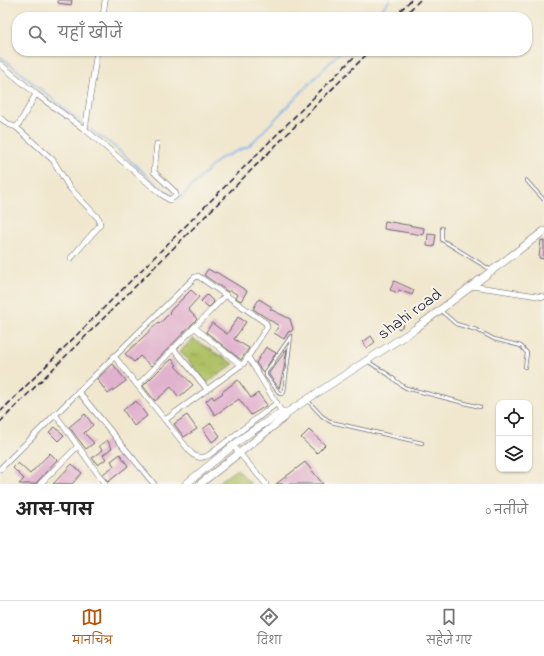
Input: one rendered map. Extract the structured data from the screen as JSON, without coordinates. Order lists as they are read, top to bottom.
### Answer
{
  "streets": {
    "street": ["shahi road"]
  },
  "page": {
    "search": "यहाँ खोजें",
    "heading": ["आस-पास", "0 नतीजे"],
    "nav": ["मानचित्र", "दिशा", "सहेजे गए"]
  }
}
